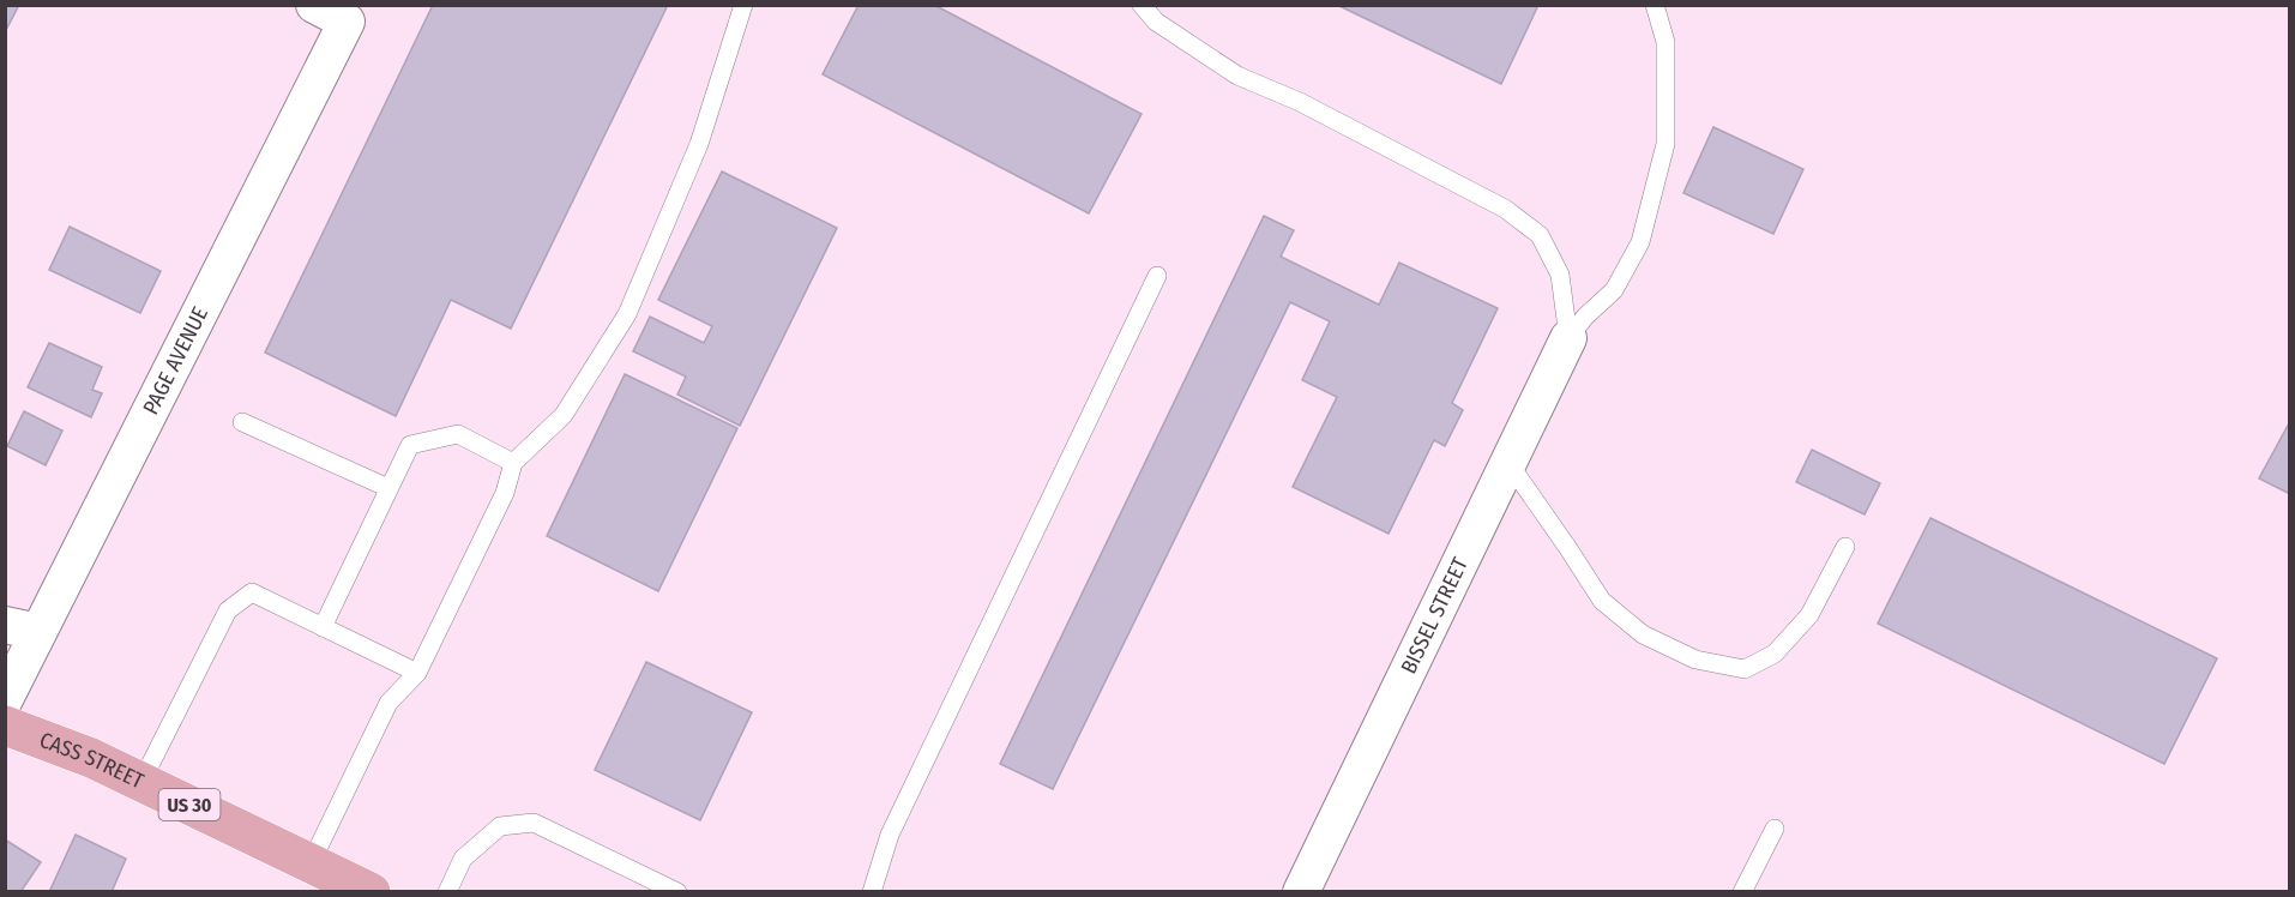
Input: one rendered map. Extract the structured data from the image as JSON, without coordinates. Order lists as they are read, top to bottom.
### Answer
{
  "streets": {
    "main road": ["CASS STREET", "US 30"],
    "street": ["PAGE AVENUE", "BISSEL STREET"]
  }
}
